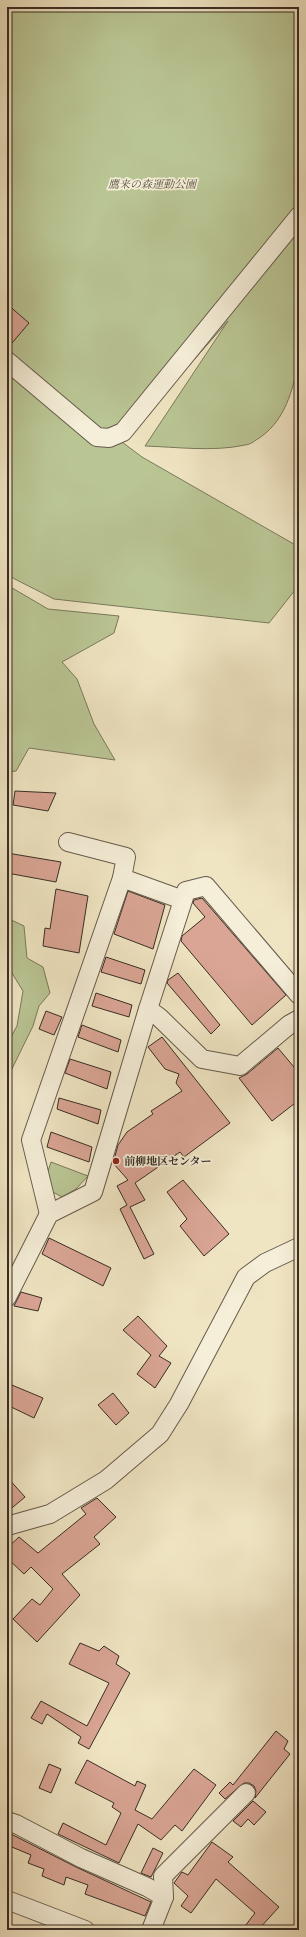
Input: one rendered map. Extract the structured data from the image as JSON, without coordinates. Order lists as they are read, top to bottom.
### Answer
{
  "parks": ["鷹来の森運動公園"],
  "places": ["前柳地区センター"]
}
